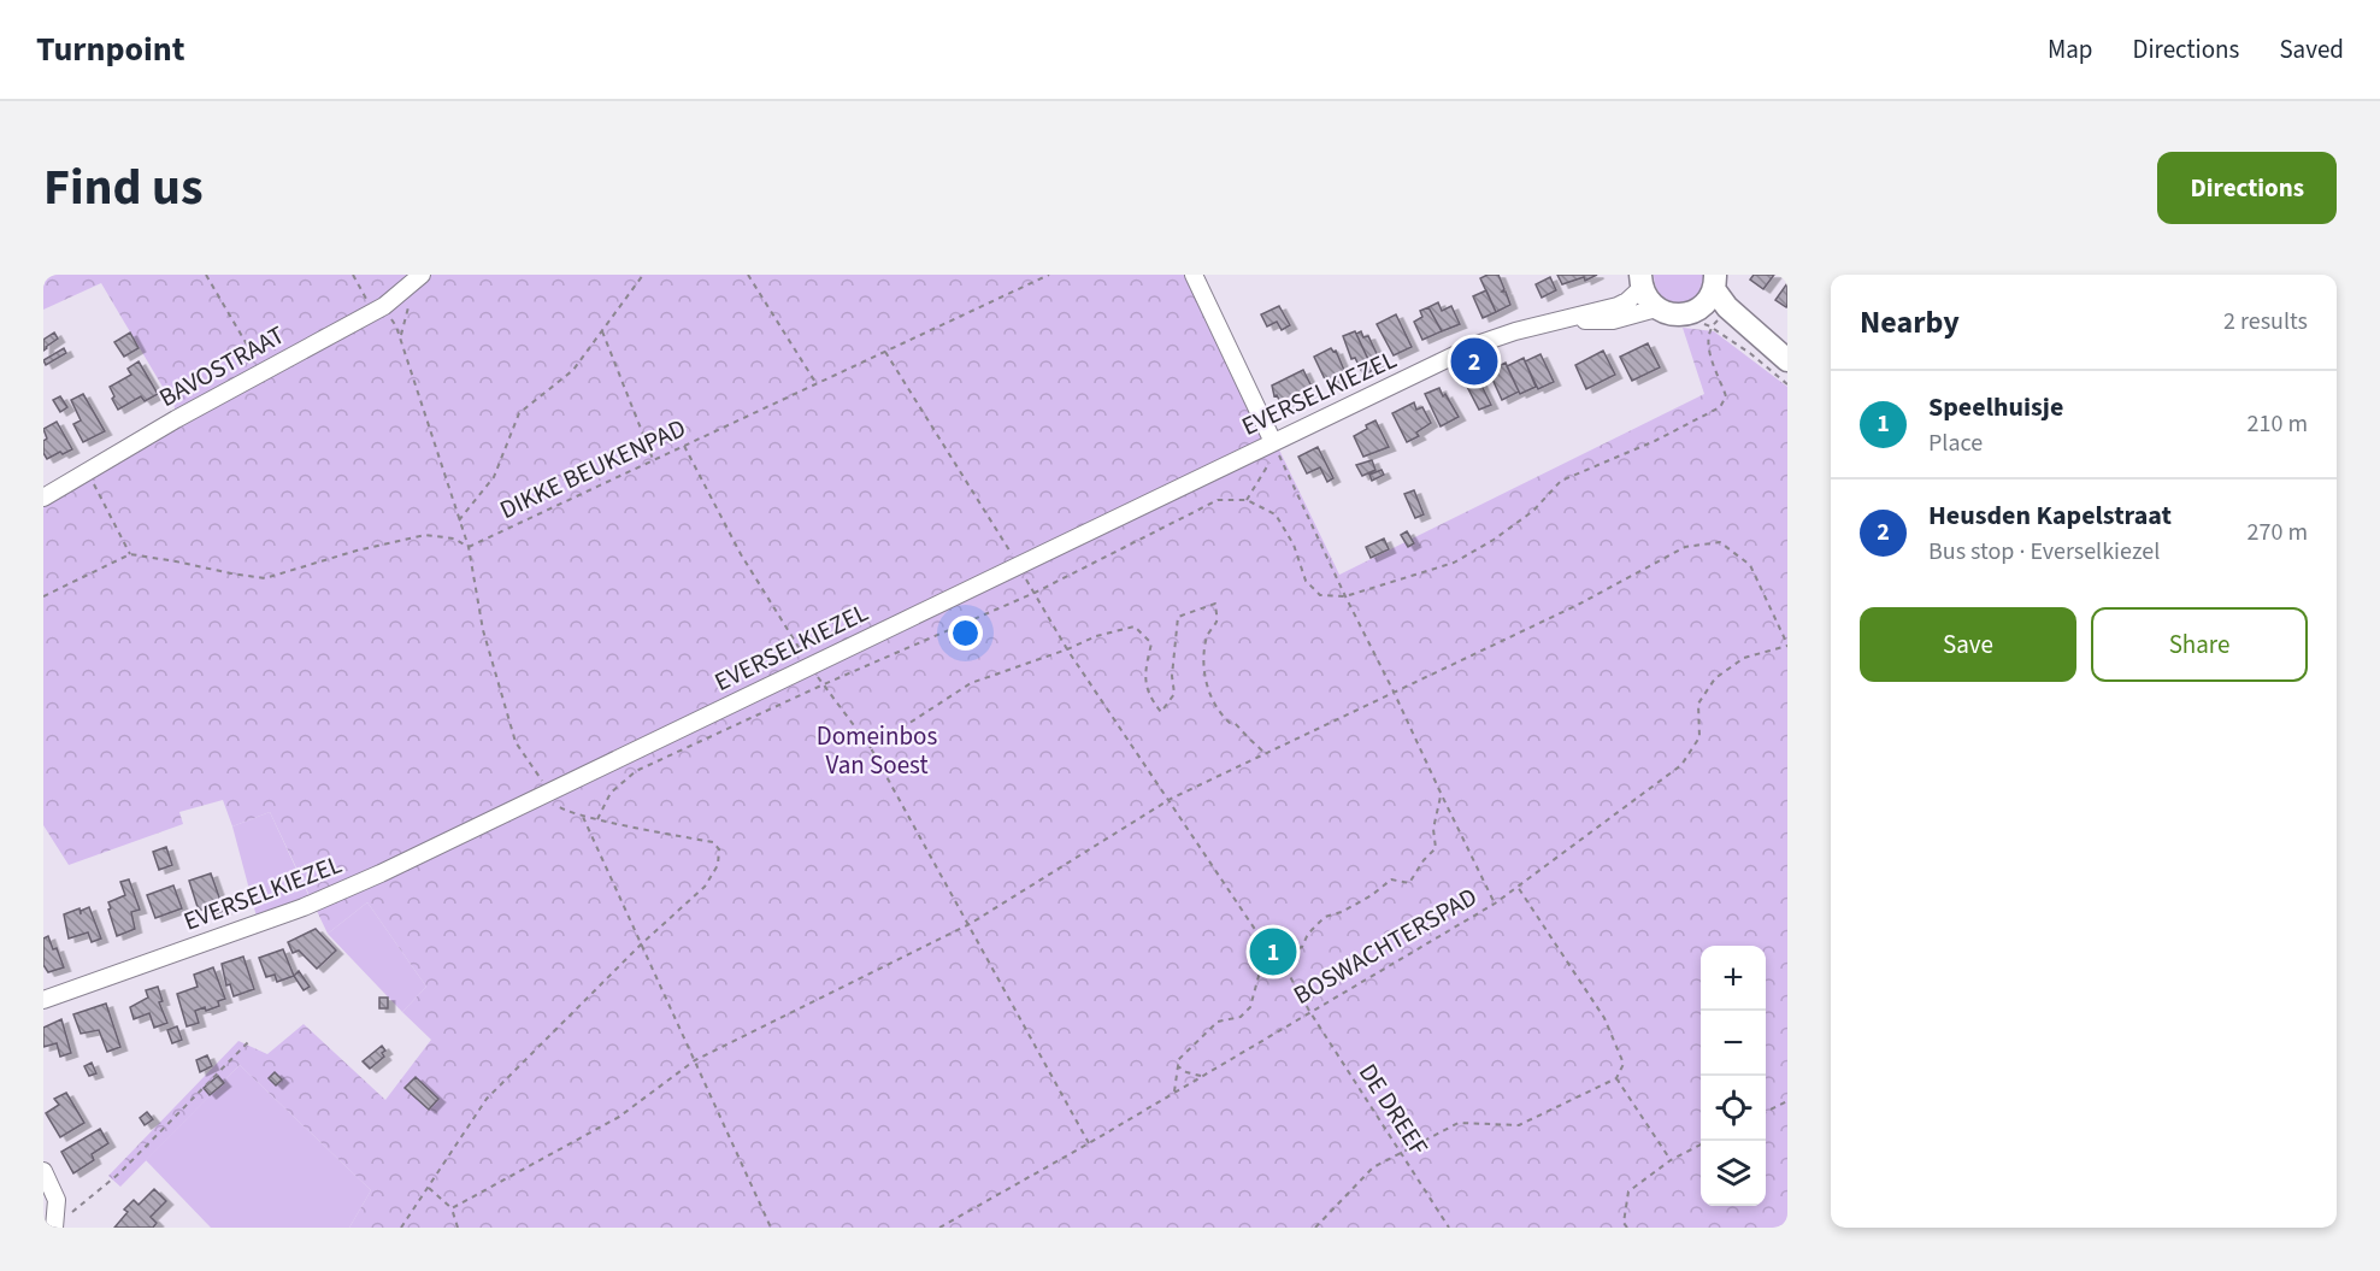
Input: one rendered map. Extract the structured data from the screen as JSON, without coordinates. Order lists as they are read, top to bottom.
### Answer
{
  "streets": {
    "street": ["BAVOSTRAAT", "EVERSELKIEZEL"],
    "path": ["DIKKE BEUKENPAD", "BOSWACHTERSPAD", "DE DREEF"]
  },
  "crossings": [
    ["BOSWACHTERSPAD", "DE DREEF"]
  ],
  "parks": ["Domeinbos Van Soest"],
  "page": {
    "header": "Turnpoint",
    "nav": ["Map", "Directions", "Saved"],
    "title": "Find us",
    "buttons": [
      "Directions",
      ["Save", "Share"]
    ],
    "heading": ["Nearby", "2 results"],
    "pins": ["2", "1"],
    "list": [
      {
        "mark": "1",
        "name": "Speelhuisje",
        "note": "Place",
        "value": "210 m"
      },
      {
        "mark": "2",
        "name": "Heusden Kapelstraat",
        "note": "Bus stop · Everselkiezel",
        "value": "270 m"
      }
    ],
    "map_buttons": ["+", "−"]
  }
}
